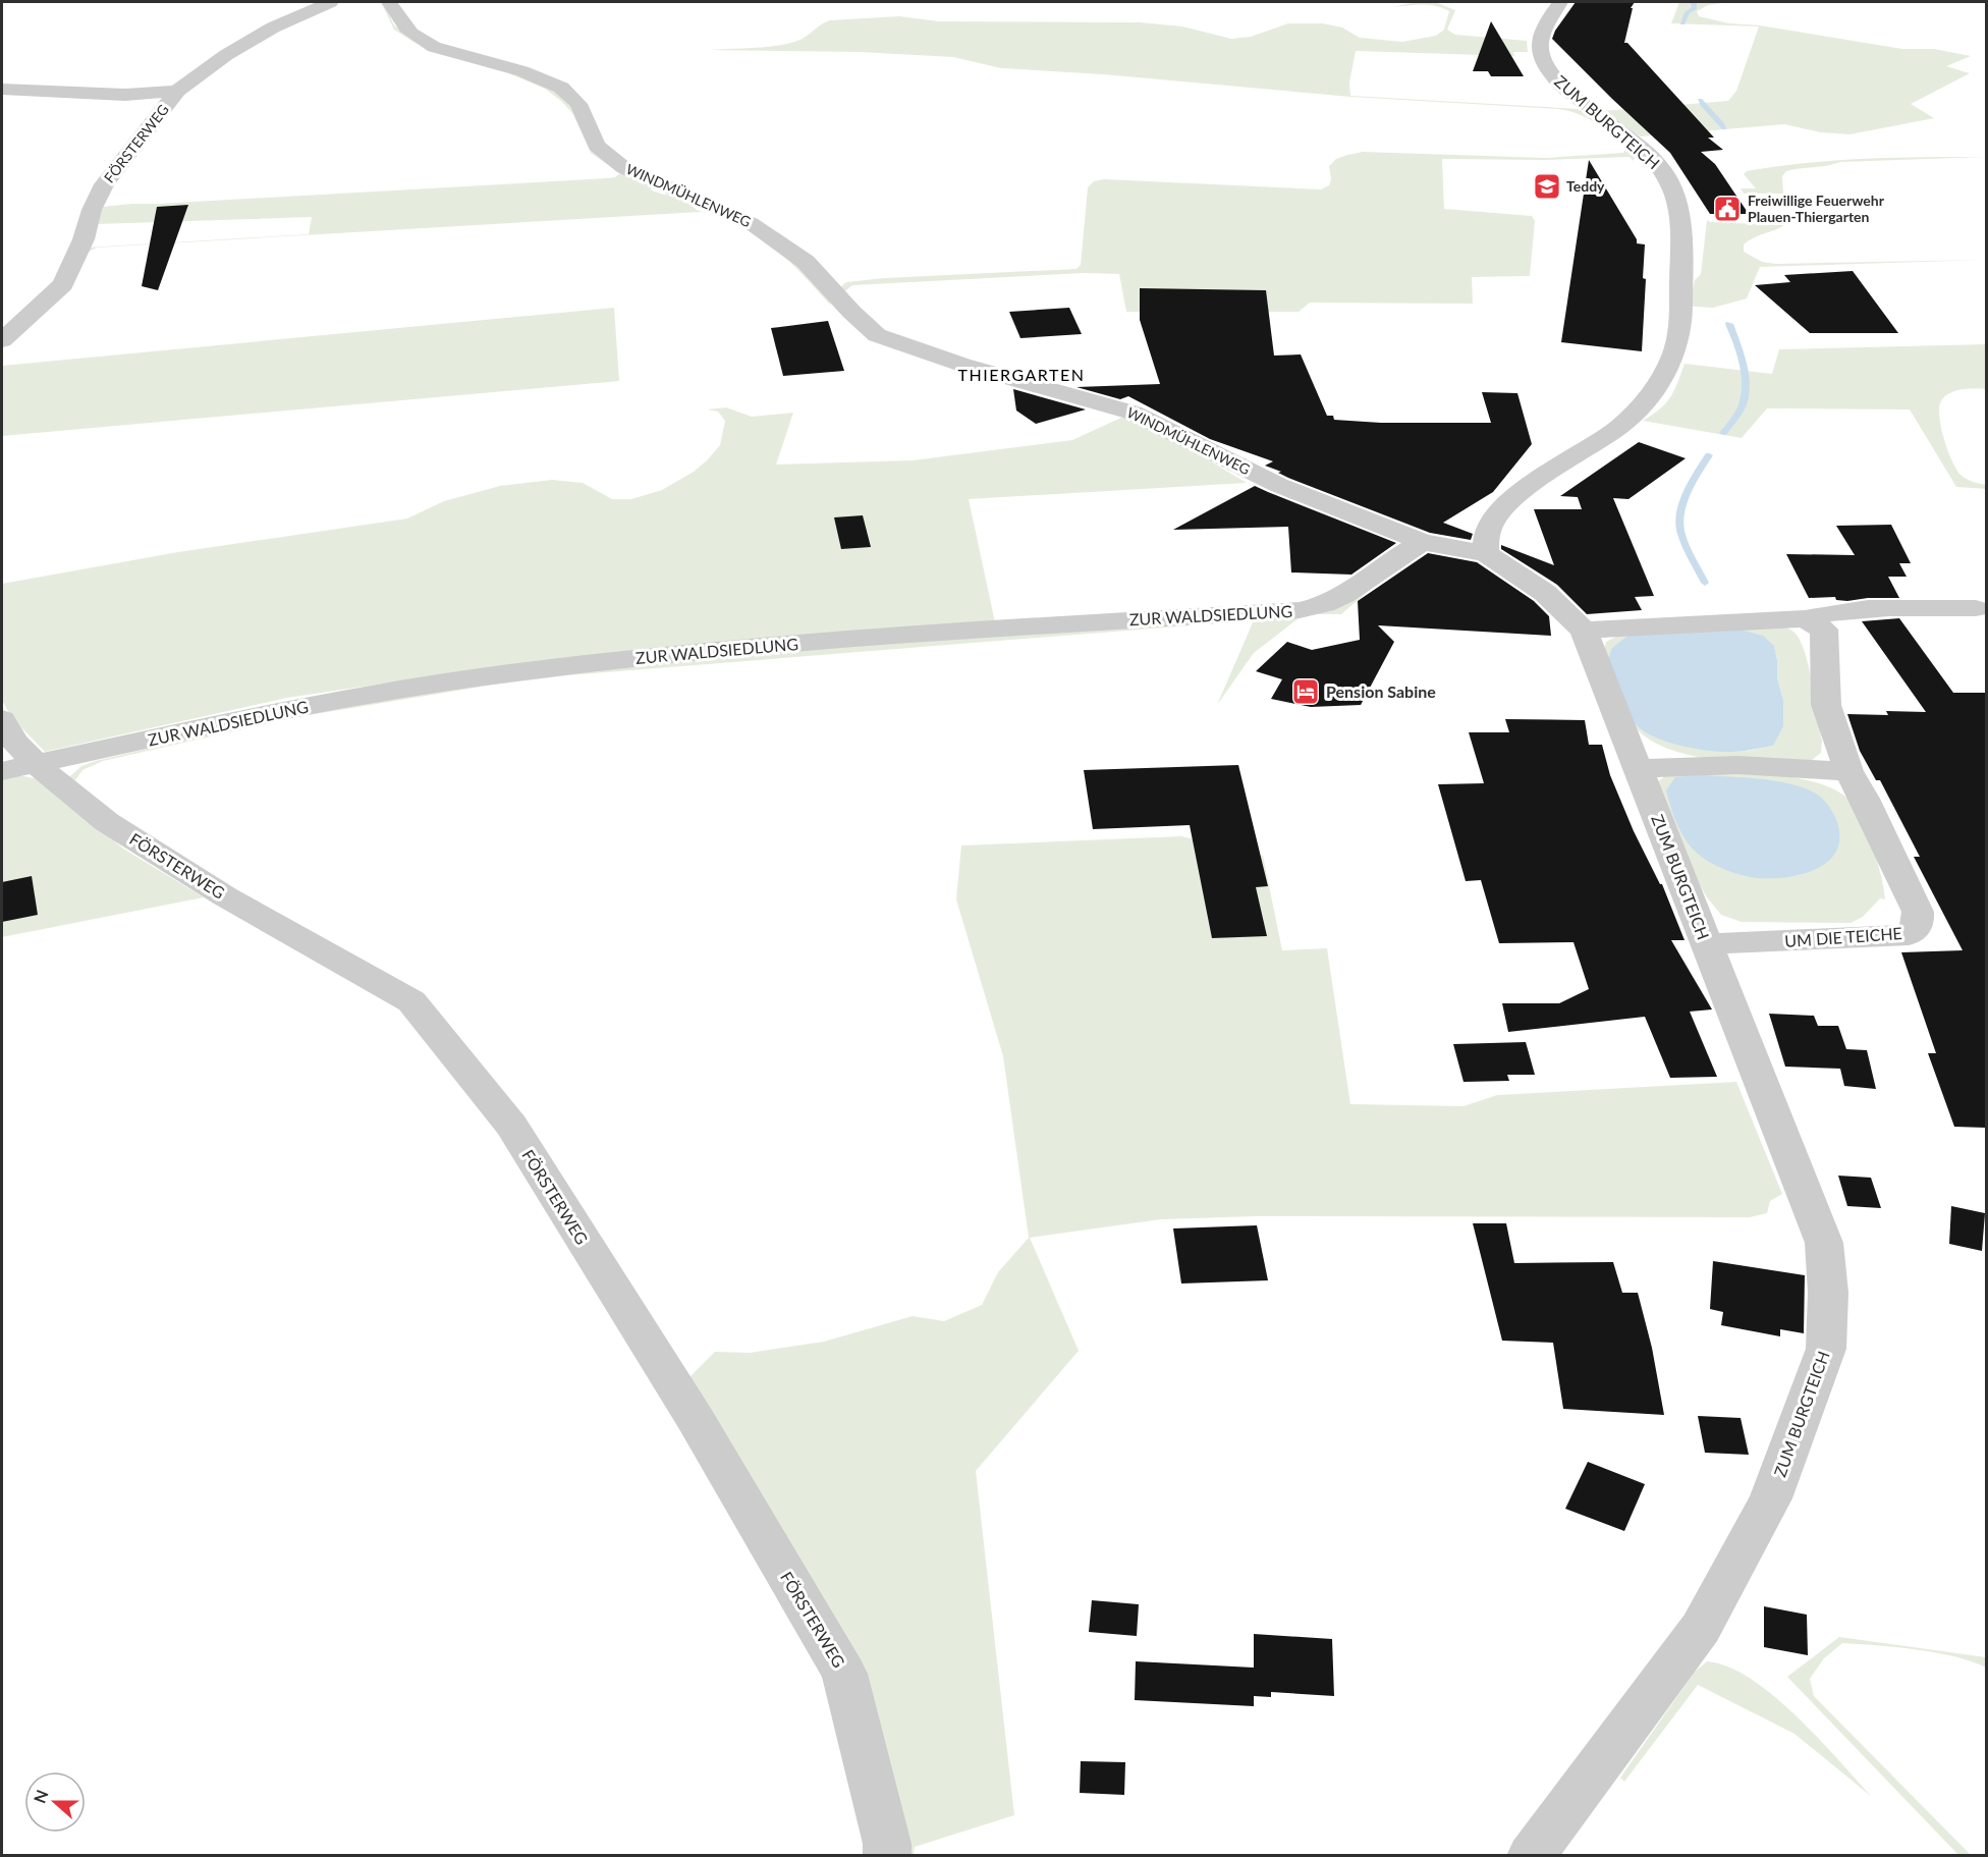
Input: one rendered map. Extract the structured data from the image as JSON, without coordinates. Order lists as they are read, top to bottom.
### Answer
{
  "streets": {
    "street": [
      "ZUM BURGTEICH",
      "FÖRSTERWEG",
      "WINDMÜHLENWEG",
      "ZUR WALDSIEDLUNG",
      "UM DIE TEICHE"
    ]
  },
  "crossings": [
    ["ZUM BURGTEICH", "WINDMÜHLENWEG"],
    ["ZUM BURGTEICH", "UM DIE TEICHE"],
    ["FÖRSTERWEG", "ZUR WALDSIEDLUNG"],
    ["WINDMÜHLENWEG", "ZUR WALDSIEDLUNG"]
  ],
  "districts": ["THIERGARTEN"],
  "places": {
    "school or university": ["Teddy"],
    "public building": ["Freiwillige Feuerwehr Plauen-Thiergarten"],
    "hotel": ["Pension Sabine"]
  },
  "north": "left"
}
